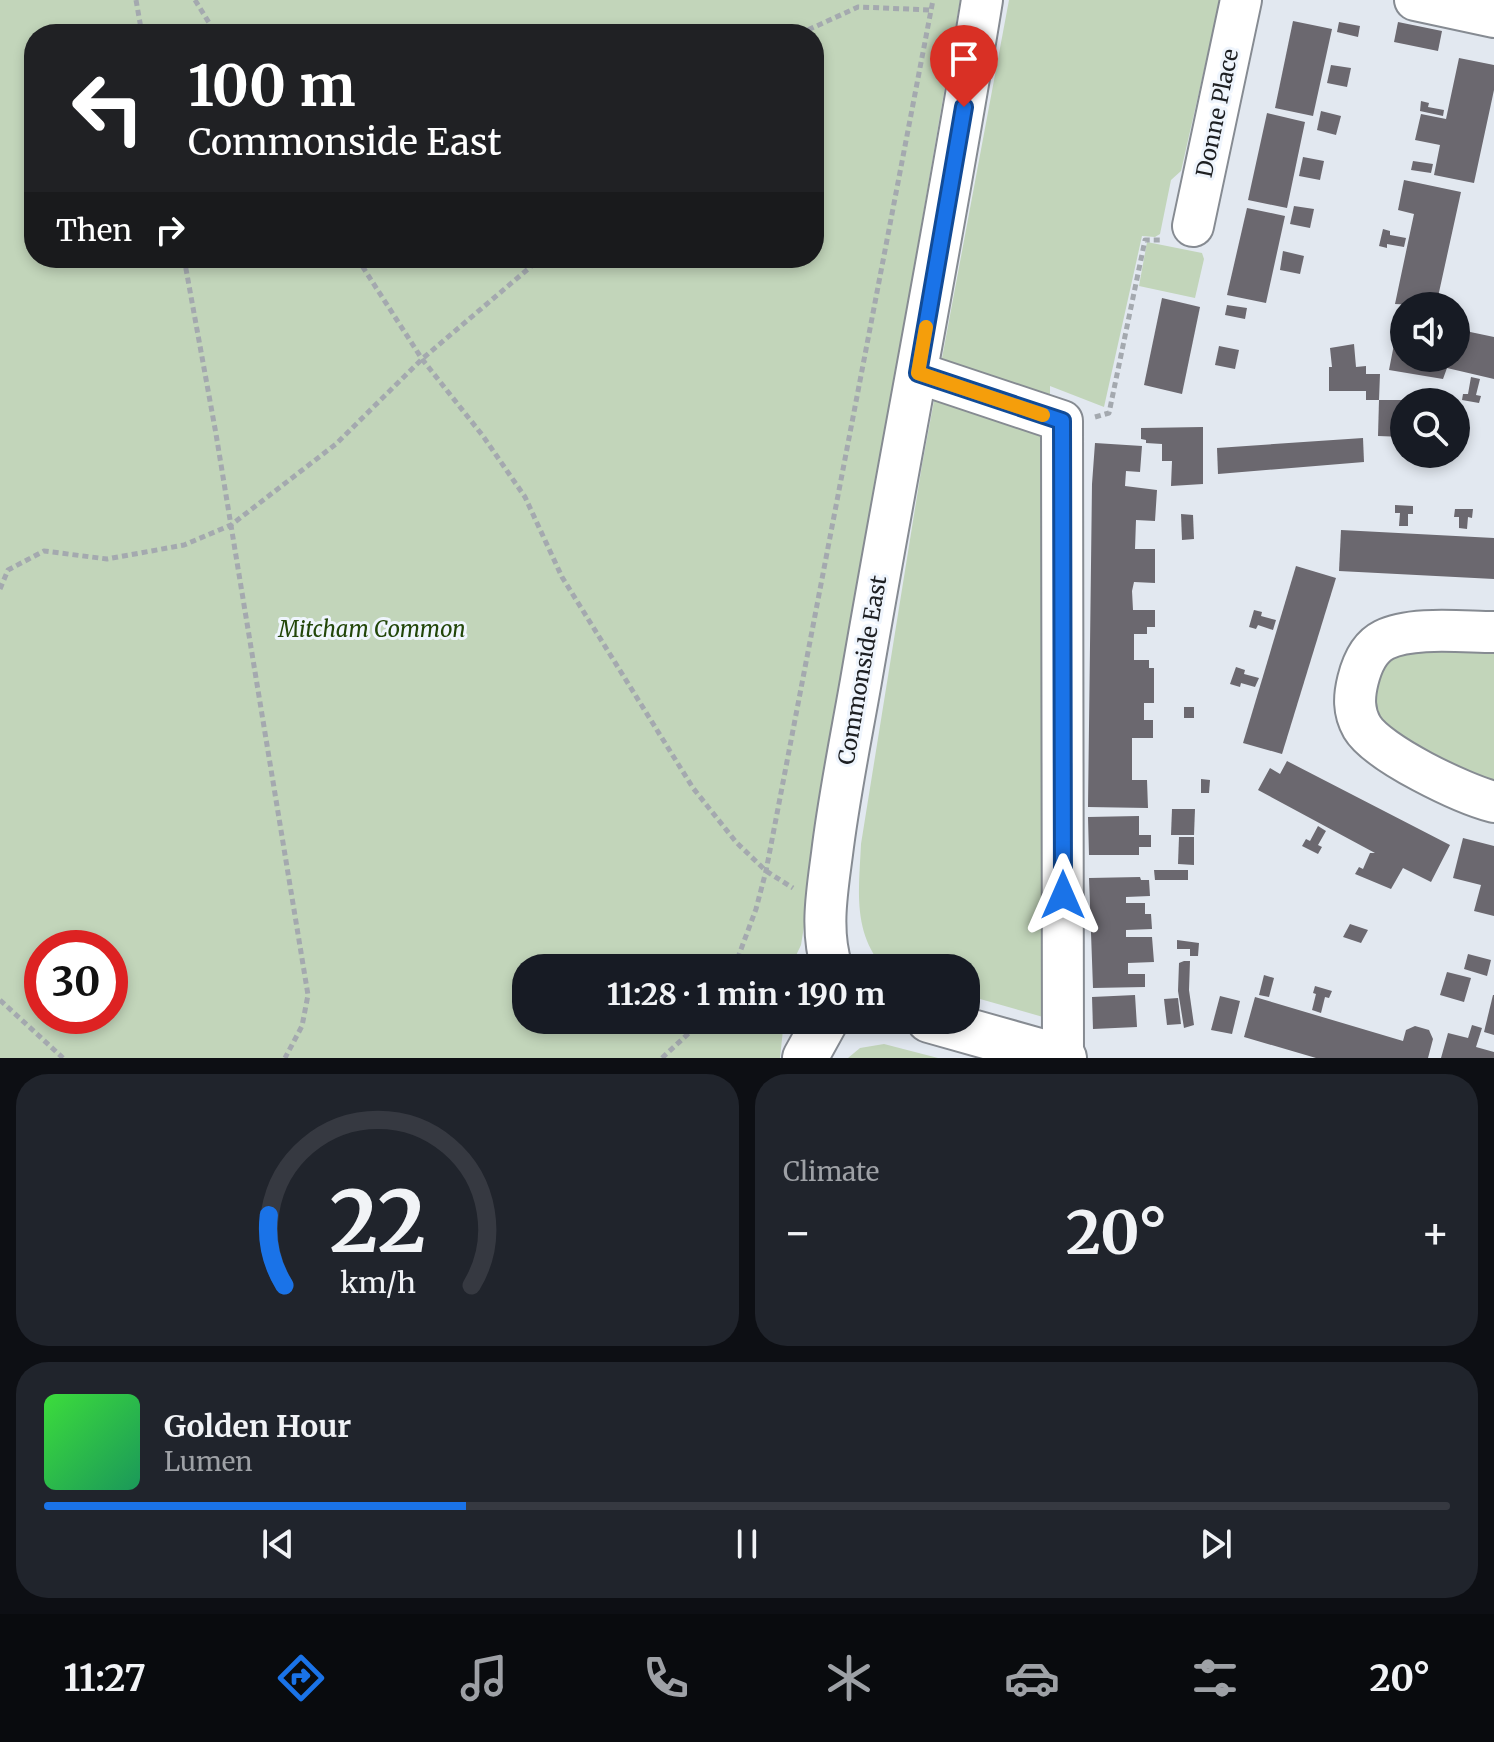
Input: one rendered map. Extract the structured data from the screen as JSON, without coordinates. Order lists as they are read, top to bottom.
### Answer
{
  "streets": {
    "street": ["Donne Place", "Commonside East"]
  },
  "parks": ["Mitcham Common"],
  "page": {
    "turn": ["100 m", "Commonside East"],
    "then": "Then",
    "limit": "30",
    "trip": "11:28 · 1 min · 190 m",
    "tile": "Climate",
    "heat": ["−", "20°", "+"],
    "song": ["Golden Hour", "Lumen"],
    "tabs": ["11:27", "20°"],
    "gauge": ["22", "km/h"]
  }
}
